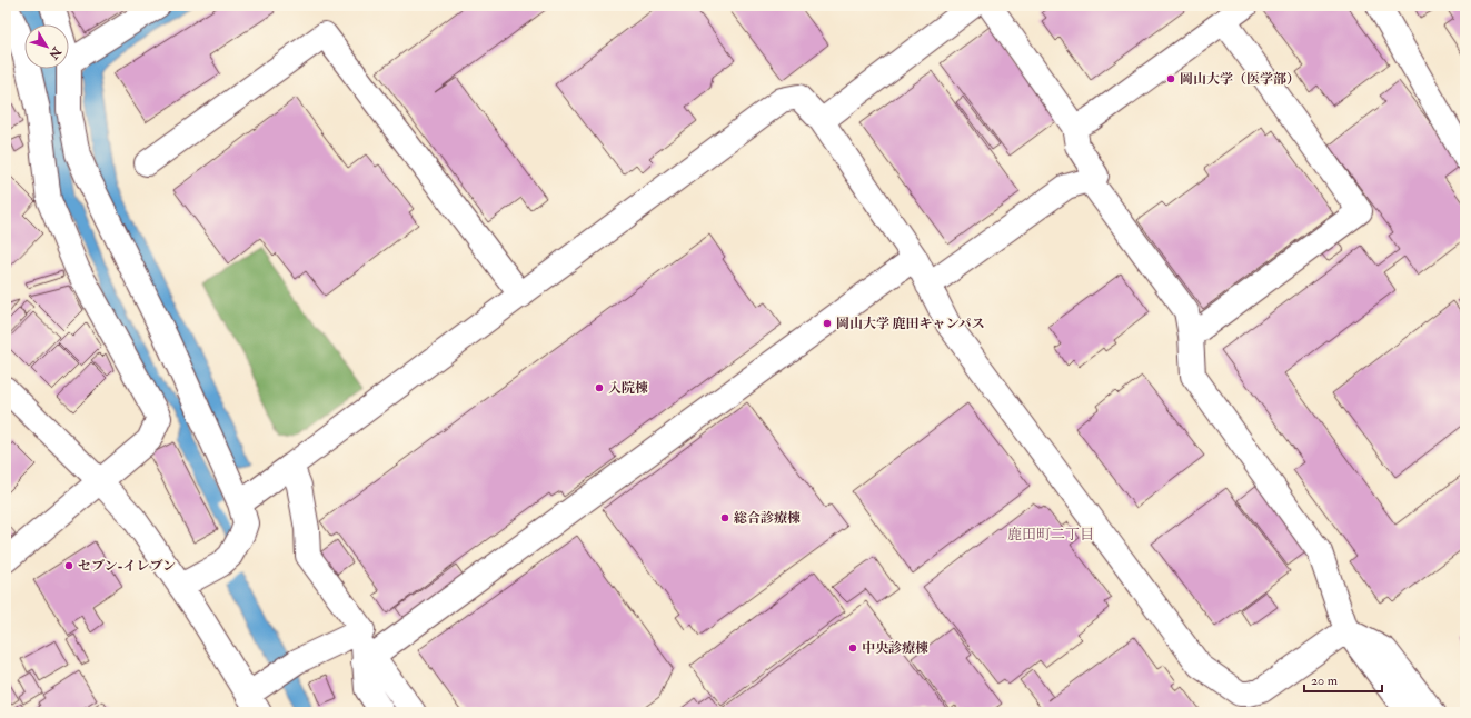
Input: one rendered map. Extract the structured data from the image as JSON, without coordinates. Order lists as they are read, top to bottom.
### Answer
{
  "districts": ["鹿田町二丁目"],
  "places": [
    "岡山大学（医学部）",
    "岡山大学 鹿田キャンパス",
    "入院棟",
    "総合診療棟",
    "セブン-イレブン",
    "中央診療棟"
  ],
  "scale_bar": "20 m",
  "north": "bottom right"
}
